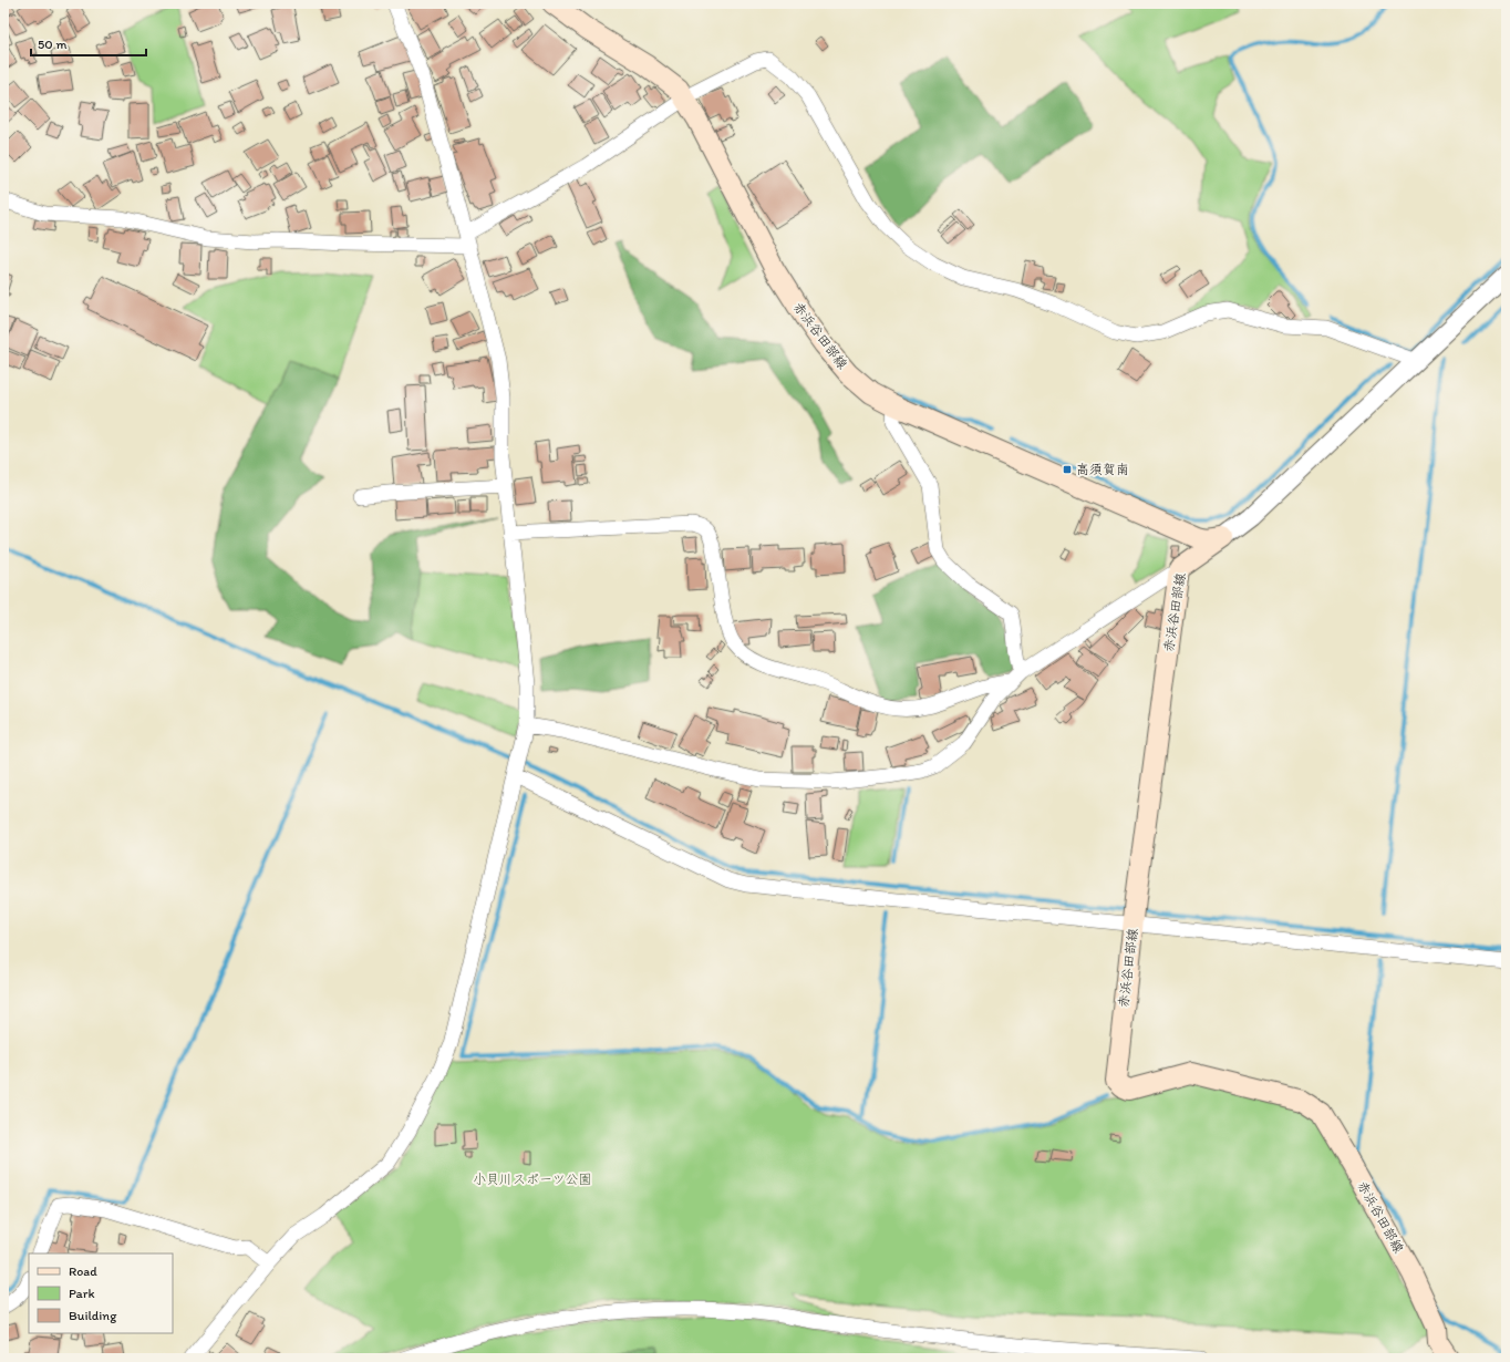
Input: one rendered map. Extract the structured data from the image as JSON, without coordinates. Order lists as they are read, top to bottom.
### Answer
{
  "streets": {
    "main road": ["赤浜谷田部線"]
  },
  "parks": ["小貝川スポーツ公園"],
  "places": {
    "transit": ["高須賀南"]
  },
  "legend": ["Road", "Park", "Building"],
  "scale_bar": "50 m"
}
